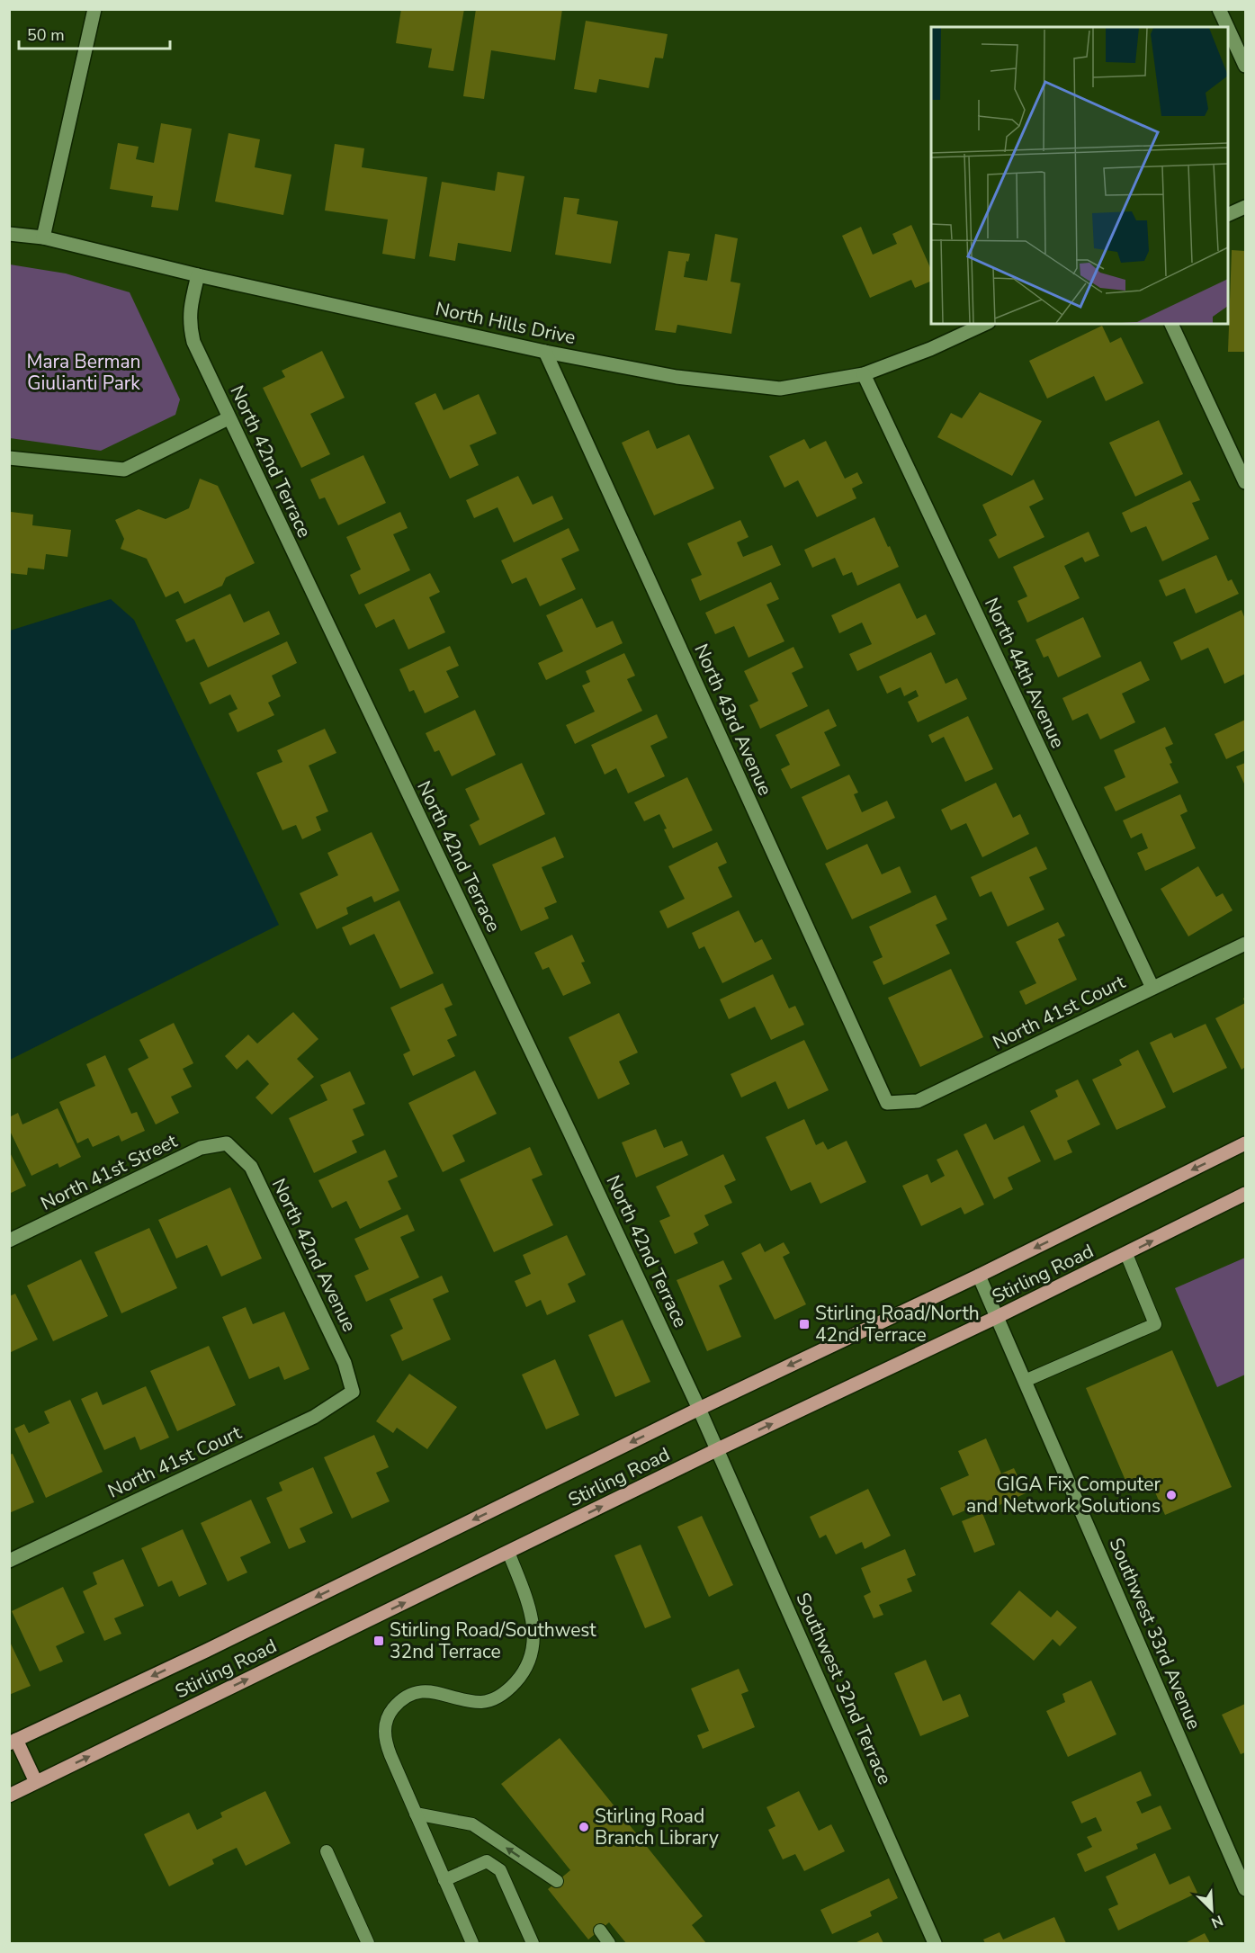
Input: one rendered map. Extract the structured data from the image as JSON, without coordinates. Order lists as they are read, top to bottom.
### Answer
{
  "streets": {
    "main road": ["Stirling Road"],
    "street": [
      "North Hills Drive",
      "North 42nd Terrace",
      "North 44th Avenue",
      "North 43rd Avenue",
      "North 41st Court",
      "North 41st Street",
      "North 42nd Avenue",
      "Southwest 33rd Avenue",
      "Southwest 32nd Terrace"
    ]
  },
  "crossings": [
    ["North Hills Drive", "North 42nd Terrace"],
    ["North Hills Drive", "North 44th Avenue"],
    ["North Hills Drive", "North 43rd Avenue"],
    ["North 42nd Terrace", "Stirling Road"],
    ["North 42nd Terrace", "Southwest 32nd Terrace"],
    ["North 44th Avenue", "North 41st Court"],
    ["North 43rd Avenue", "North 41st Court"],
    ["North 41st Court", "North 42nd Avenue"],
    ["North 41st Street", "North 42nd Avenue"],
    ["Stirling Road", "Southwest 33rd Avenue"],
    ["Stirling Road", "Southwest 32nd Terrace"]
  ],
  "parks": ["Mara Berman Giulianti Park"],
  "places": {
    "transit": ["Stirling Road/North 42nd Terrace", "Stirling Road/Southwest 32nd Terrace"],
    "other": ["GIGA Fix Computer and Network Solutions", "Stirling Road Branch Library"]
  },
  "scale_bar": "50 m",
  "north": "bottom right"
}
